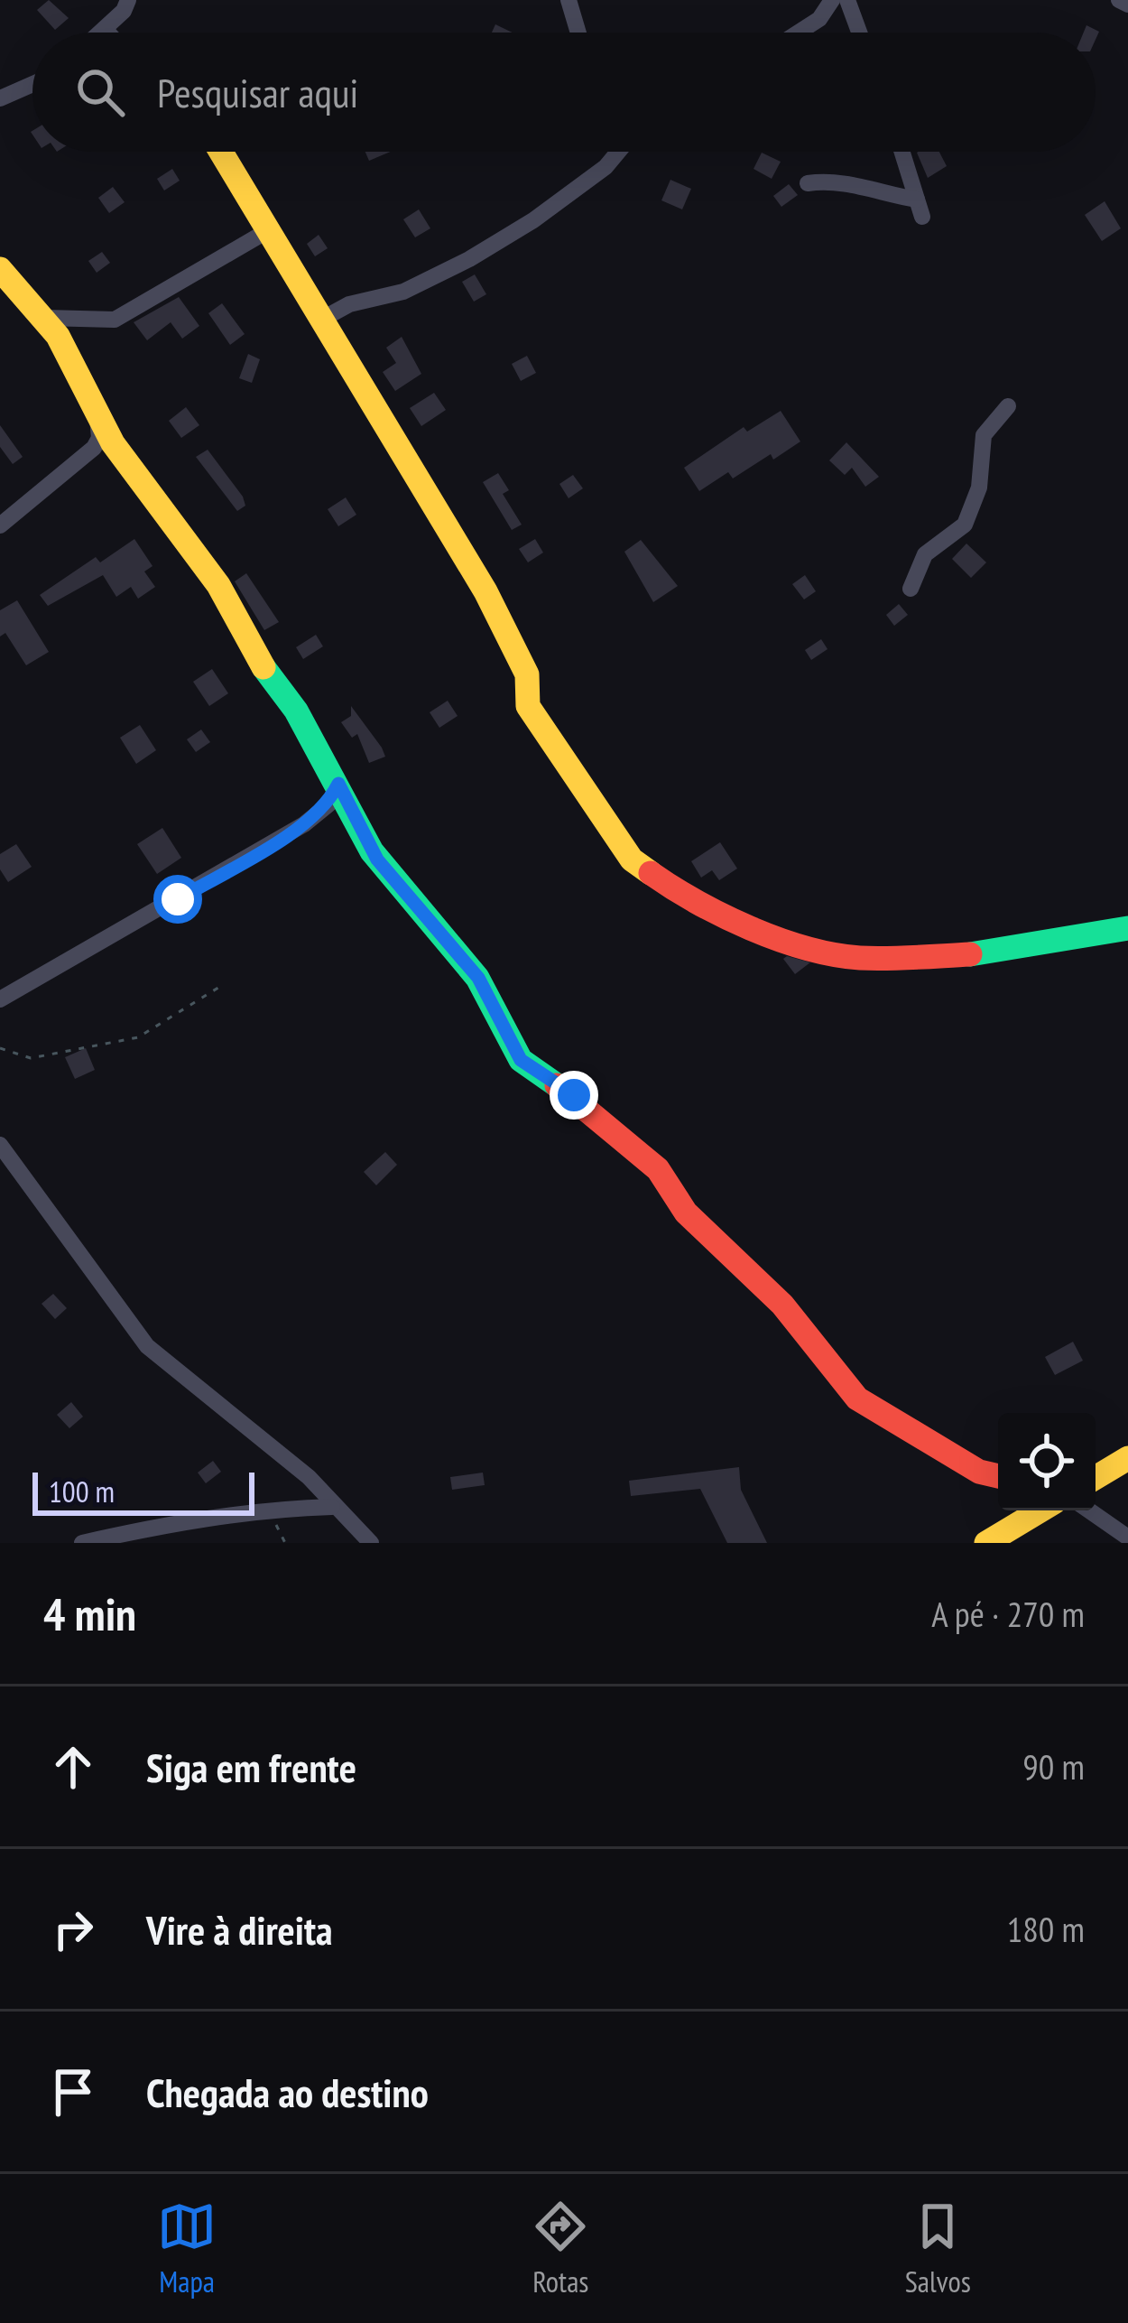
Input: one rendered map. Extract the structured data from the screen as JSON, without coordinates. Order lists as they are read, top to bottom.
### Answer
{
  "scale_bar": "100 m",
  "page": {
    "search": "Pesquisar aqui",
    "scale": "100 m",
    "heading": ["4 min", "A pé · 270 m"],
    "list": [
      ["Siga em frente", "90 m"],
      ["Vire à direita", "180 m"],
      "Chegada ao destino"
    ],
    "nav": ["Mapa", "Rotas", "Salvos"]
  }
}
